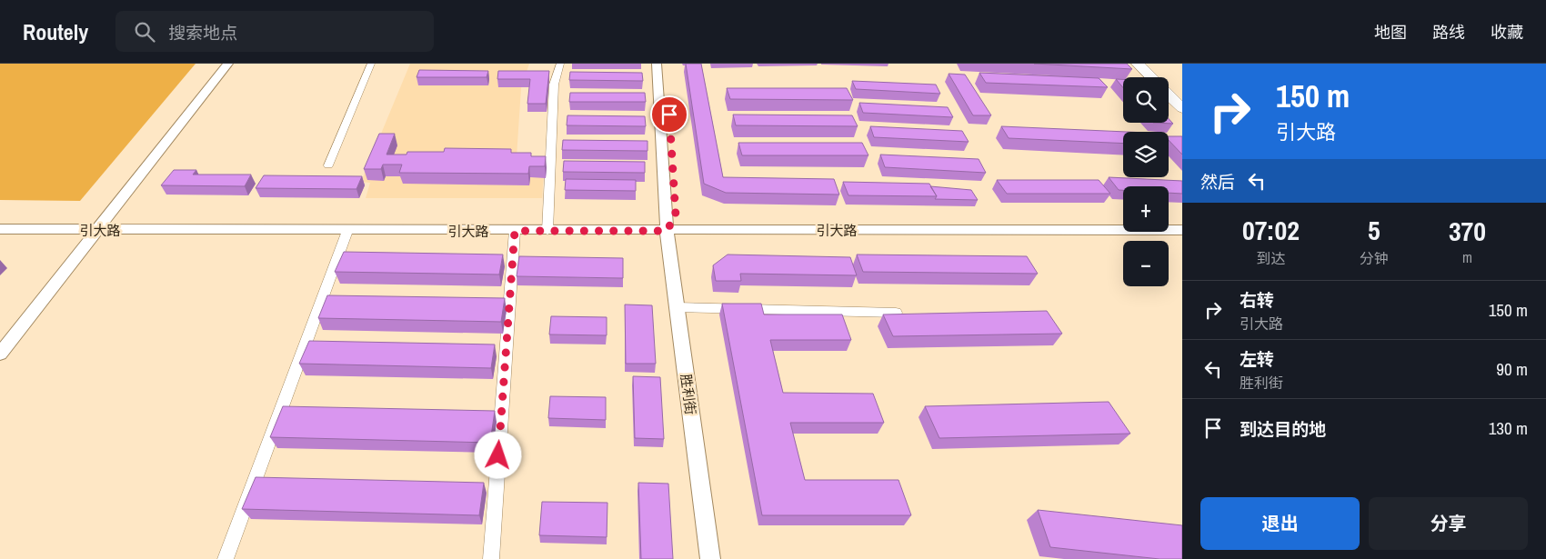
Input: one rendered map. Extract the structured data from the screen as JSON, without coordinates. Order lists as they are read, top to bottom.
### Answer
{
  "streets": {
    "street": ["引大路", "胜利街"]
  },
  "crossings": [
    ["引大路", "胜利街"]
  ],
  "page": {
    "header": "Routely",
    "search": "搜索地点",
    "nav": ["地图", "路线", "收藏"],
    "turn": ["150 m", "引大路"],
    "map_buttons": ["+", "−"],
    "then": "然后",
    "eta": [
      "07:02",
      "到达",
      "5",
      "分钟",
      "370",
      "m"
    ],
    "list": [
      {
        "name": "右转",
        "note": "引大路",
        "value": "150 m"
      },
      {
        "name": "左转",
        "note": "胜利街",
        "value": "90 m"
      },
      {
        "name": "到达目的地",
        "value": "130 m"
      }
    ],
    "buttons": ["退出", "分享"]
  }
}
